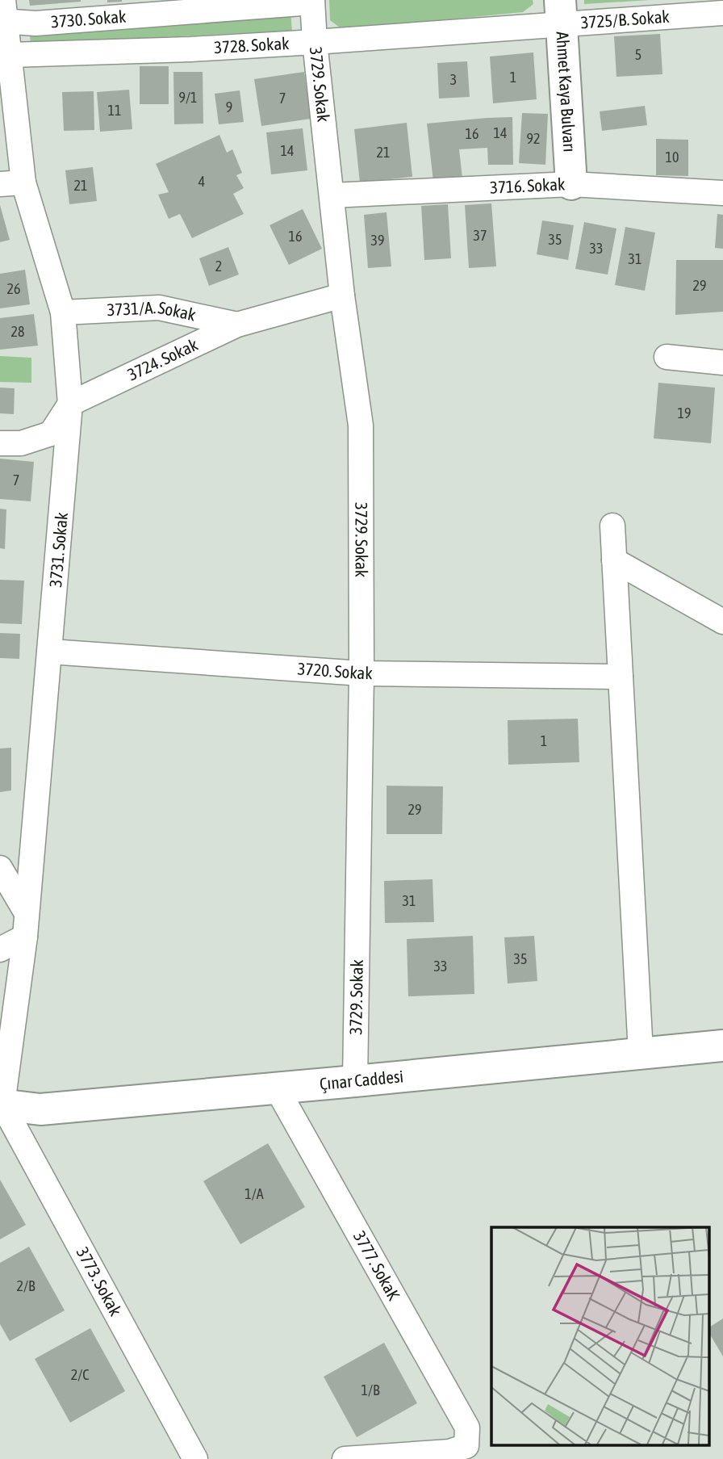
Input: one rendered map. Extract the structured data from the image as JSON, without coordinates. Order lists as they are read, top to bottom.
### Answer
{
  "streets": {
    "street": [
      "3730. Sokak",
      "3725/B. Sokak",
      "3728. Sokak",
      "3729. Sokak",
      "Ahmet Kaya Bulvarı",
      "3716. Sokak",
      "3731/A. Sokak",
      "3724. Sokak",
      "3731. Sokak",
      "3720. Sokak",
      "Çınar Caddesi",
      "3777. SokaK",
      "3773. Sokak"
    ]
  },
  "crossings": [
    ["3730. Sokak", "3729. Sokak"],
    ["3730. Sokak", "3731. Sokak"],
    ["3725/B. Sokak", "3728. Sokak"],
    ["3725/B. Sokak", "Ahmet Kaya Bulvarı"],
    ["3728. Sokak", "3729. Sokak"],
    ["3728. Sokak", "Ahmet Kaya Bulvarı"],
    ["3728. Sokak", "3731. Sokak"],
    ["3729. Sokak", "3716. Sokak"],
    ["3729. Sokak", "3724. Sokak"],
    ["3729. Sokak", "3720. Sokak"],
    ["3729. Sokak", "Çınar Caddesi"],
    ["Ahmet Kaya Bulvarı", "3716. Sokak"],
    ["3731/A. Sokak", "3724. Sokak"],
    ["3731/A. Sokak", "3731. Sokak"],
    ["3724. Sokak", "3731. Sokak"],
    ["3731. Sokak", "3720. Sokak"],
    ["3731. Sokak", "Çınar Caddesi"],
    ["3731. Sokak", "3773. Sokak"],
    ["Çınar Caddesi", "3777. SokaK"],
    ["Çınar Caddesi", "3773. Sokak"]
  ],
  "house_numbers": [
    "5",
    "1",
    "3",
    "9/1",
    "7",
    "9",
    "11",
    "14",
    "16",
    "92",
    "14",
    "21",
    "10",
    "4",
    "21",
    "37",
    "16",
    "35",
    "39",
    "33",
    "31",
    "2",
    "29",
    "26",
    "28",
    "19",
    "7",
    "1",
    "29",
    "31",
    "35",
    "33",
    "1/A",
    "2/B",
    "2/C",
    "1/B"
  ]
}
